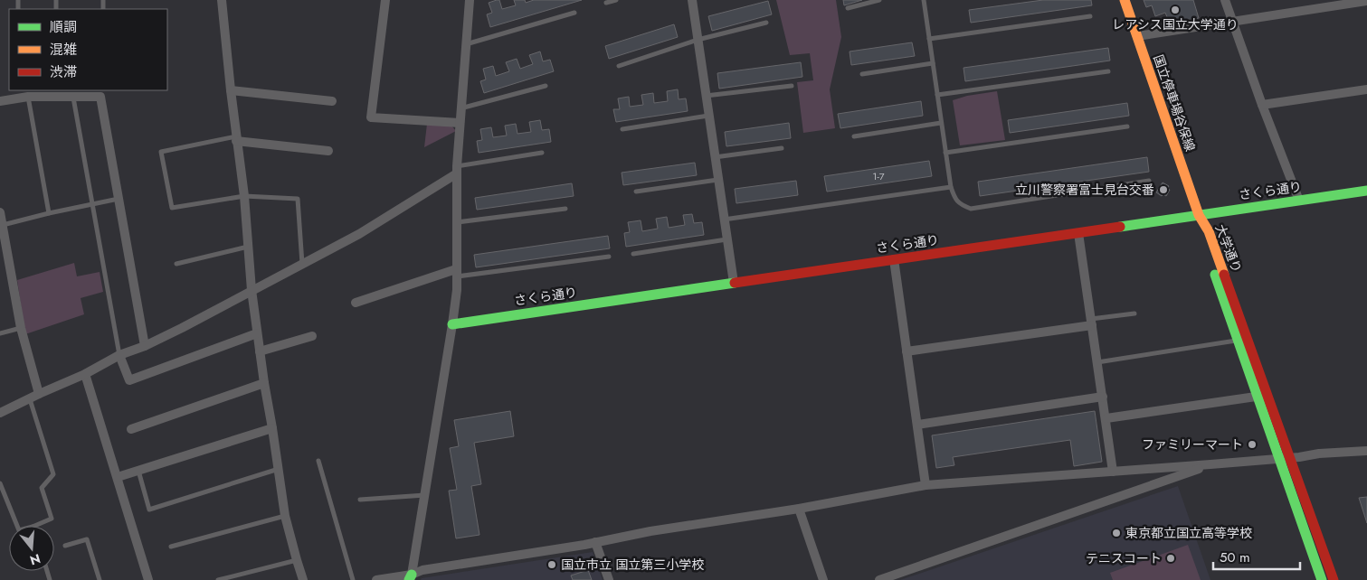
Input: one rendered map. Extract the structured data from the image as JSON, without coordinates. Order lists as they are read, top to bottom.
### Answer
{
  "streets": {
    "street": ["国立停車場谷保線", "さくら通り", "大学通り"]
  },
  "crossings": [
    ["国立停車場谷保線", "さくら通り"],
    ["国立停車場谷保線", "大学通り"],
    ["さくら通り", "大学通り"]
  ],
  "places": [
    "レアシス国立大学通り",
    "立川警察署富士見台交番",
    "ファミリーマート",
    "東京都立国立高等学校",
    "テニスコート",
    "国立市立 国立第三小学校"
  ],
  "house_numbers": ["1-7"],
  "legend": ["順調", "混雑", "渋滞"],
  "scale_bar": "50 m",
  "north": "bottom"
}
